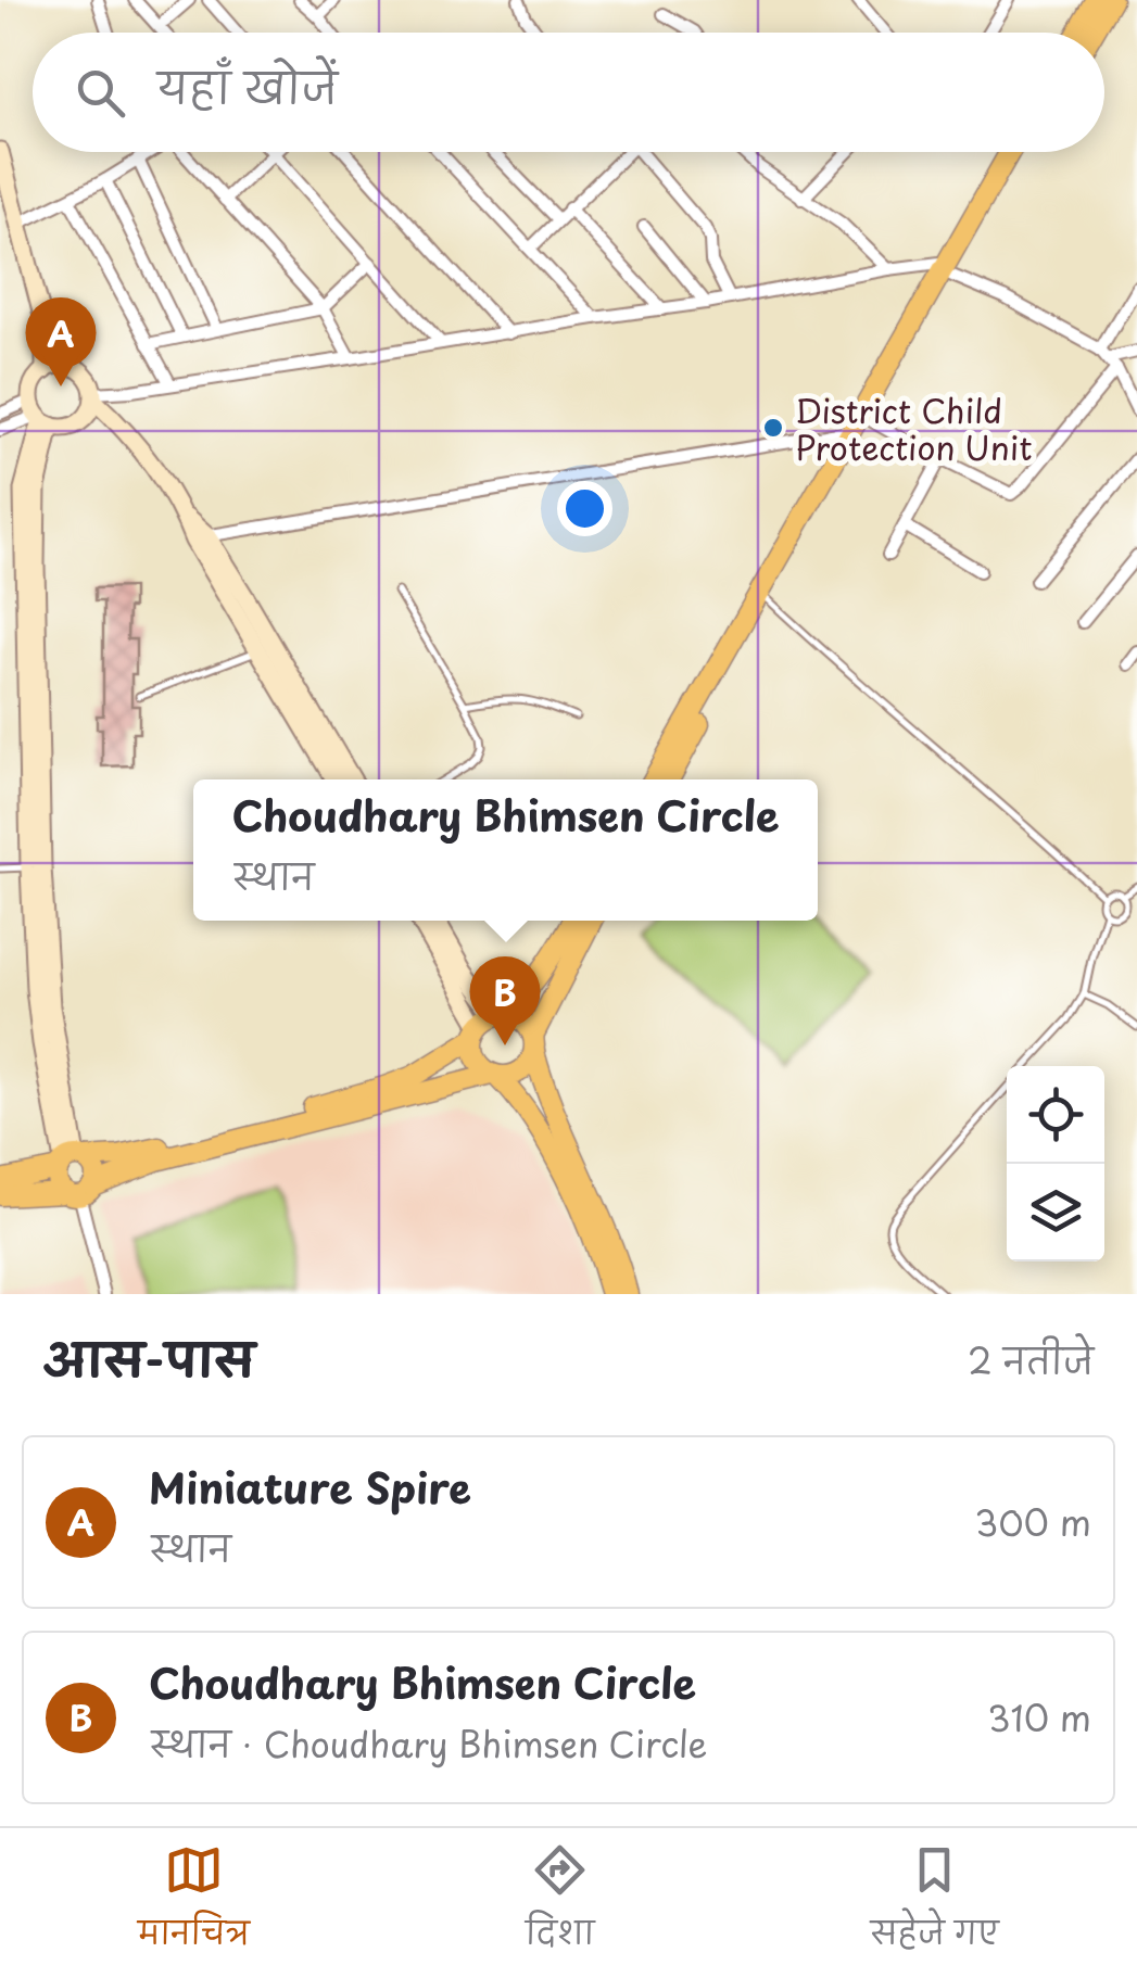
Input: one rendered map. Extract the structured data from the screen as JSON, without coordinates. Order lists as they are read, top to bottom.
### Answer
{
  "places": ["District Child Protection Unit"],
  "page": {
    "search": "यहाँ खोजें",
    "pins": ["A", "B"],
    "popup": ["Choudhary Bhimsen Circle", "स्थान"],
    "heading": ["आस-पास", "2 नतीजे"],
    "list": [
      {
        "mark": "A",
        "name": "Miniature Spire",
        "note": "स्थान",
        "value": "300 m"
      },
      {
        "mark": "B",
        "name": "Choudhary Bhimsen Circle",
        "note": "स्थान · Choudhary Bhimsen Circle",
        "value": "310 m"
      }
    ],
    "nav": ["मानचित्र", "दिशा", "सहेजे गए"]
  }
}
